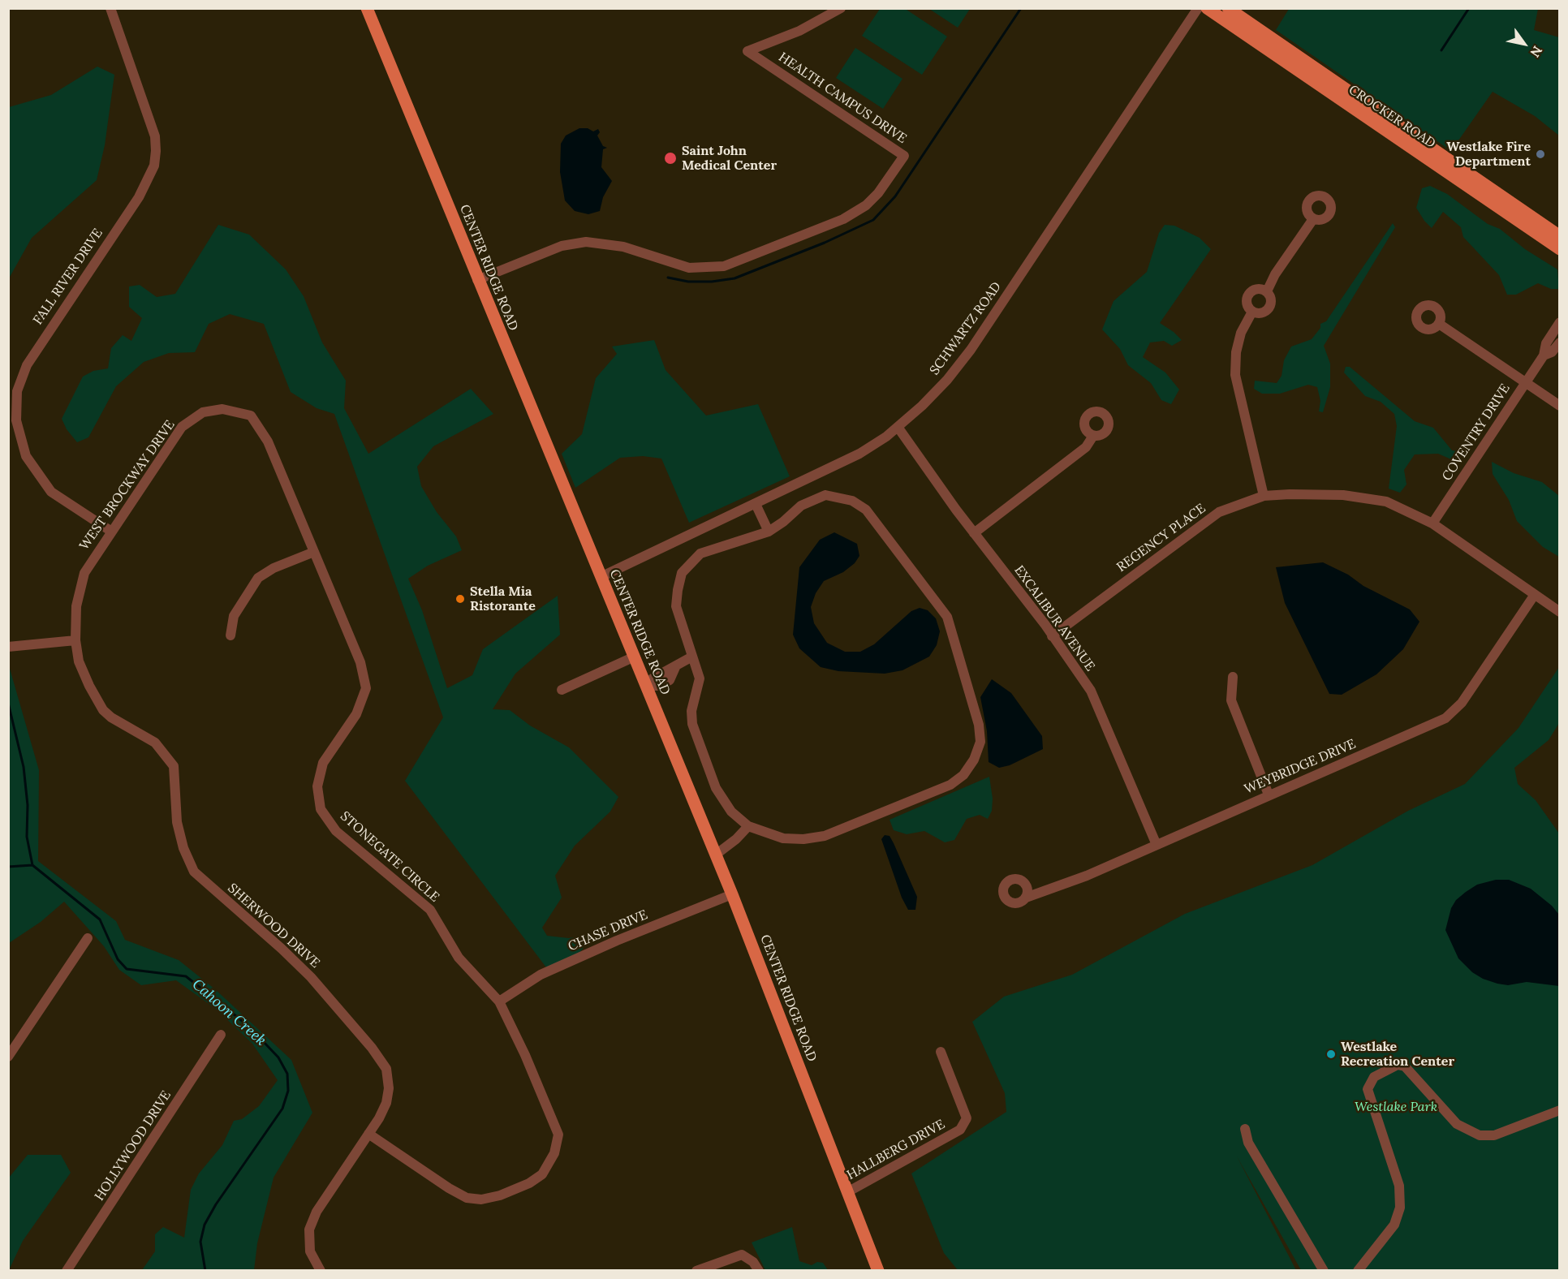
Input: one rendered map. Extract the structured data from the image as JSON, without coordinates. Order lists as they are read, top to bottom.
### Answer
{
  "streets": {
    "main road": ["CROCKER ROAD", "CENTER RIDGE ROAD"],
    "street": [
      "HEALTH CAMPUS DRIVE",
      "FALL RIVER DRIVE",
      "SCHWARTZ ROAD",
      "COVENTRY DRIVE",
      "WEST BROCKWAY DRIVE",
      "REGENCY PLACE",
      "EXCALIBUR AVENUE",
      "WEYBRIDGE DRIVE",
      "STONEGATE CIRCLE",
      "SHERWOOD DRIVE",
      "CHASE DRIVE",
      "HOLLYWOOD DRIVE",
      "HALLBERG DRIVE"
    ]
  },
  "crossings": [
    ["HEALTH CAMPUS DRIVE", "CENTER RIDGE ROAD"],
    ["CENTER RIDGE ROAD", "SCHWARTZ ROAD"],
    ["CENTER RIDGE ROAD", "CHASE DRIVE"],
    ["CENTER RIDGE ROAD", "HALLBERG DRIVE"],
    ["FALL RIVER DRIVE", "WEST BROCKWAY DRIVE"],
    ["SCHWARTZ ROAD", "EXCALIBUR AVENUE"],
    ["COVENTRY DRIVE", "REGENCY PLACE"],
    ["WEST BROCKWAY DRIVE", "STONEGATE CIRCLE"],
    ["WEST BROCKWAY DRIVE", "SHERWOOD DRIVE"],
    ["REGENCY PLACE", "EXCALIBUR AVENUE"],
    ["REGENCY PLACE", "WEYBRIDGE DRIVE"],
    ["EXCALIBUR AVENUE", "WEYBRIDGE DRIVE"],
    ["STONEGATE CIRCLE", "SHERWOOD DRIVE"],
    ["STONEGATE CIRCLE", "CHASE DRIVE"]
  ],
  "water": ["Cahoon Creek"],
  "parks": ["Westlake Park"],
  "places": [
    "Westlake Fire Department",
    "Saint John Medical Center",
    "Stella Mia Ristorante",
    "Westlake Recreation Center"
  ],
  "north": "bottom right"
}
